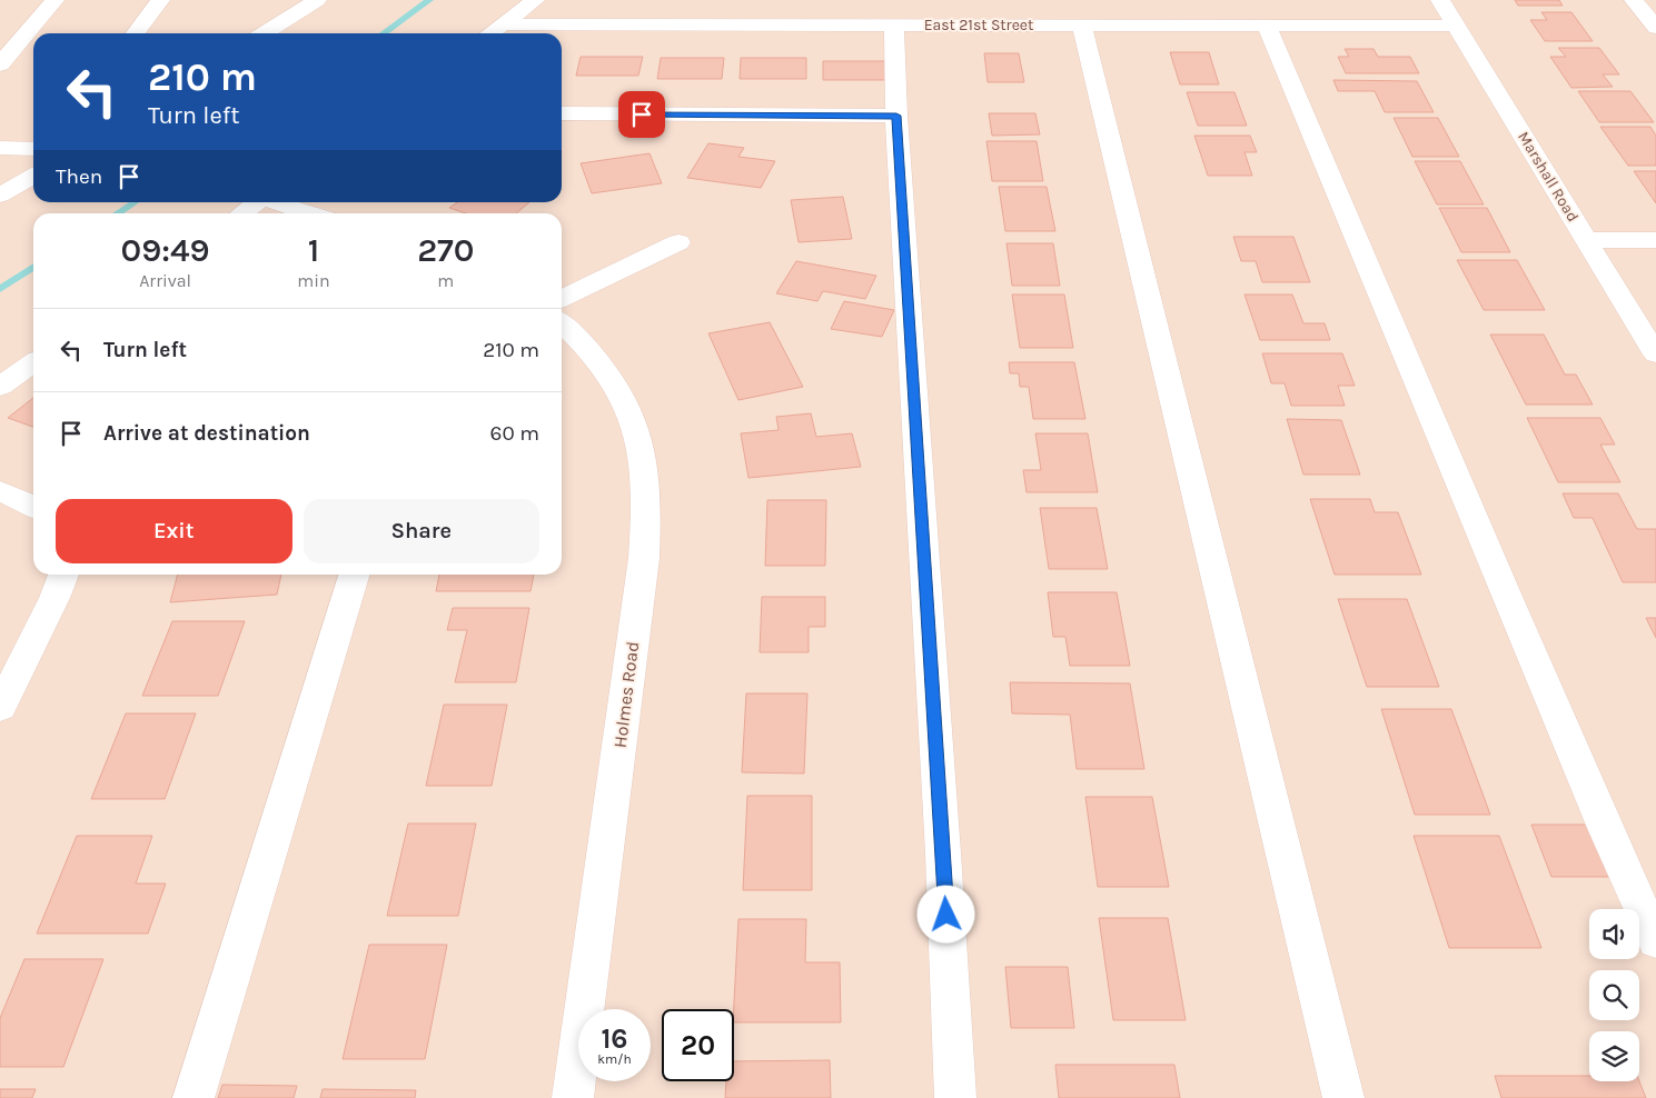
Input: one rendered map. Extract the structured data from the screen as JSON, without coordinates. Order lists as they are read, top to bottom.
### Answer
{
  "streets": {
    "street": ["East 21st Street", "Marshall Road", "Holmes Road"]
  },
  "crossings": [
    ["East 21st Street", "Marshall Road"]
  ],
  "page": {
    "turn": ["210 m", "Turn left"],
    "then": "Then",
    "eta": [
      "09:49",
      "Arrival",
      "1",
      "min",
      "270",
      "m"
    ],
    "list": [
      {
        "name": "Turn left",
        "value": "210 m"
      },
      {
        "name": "Arrive at destination",
        "value": "60 m"
      }
    ],
    "buttons": ["Exit", "Share"],
    "speed": "16 km/h",
    "limit": "20"
  }
}
